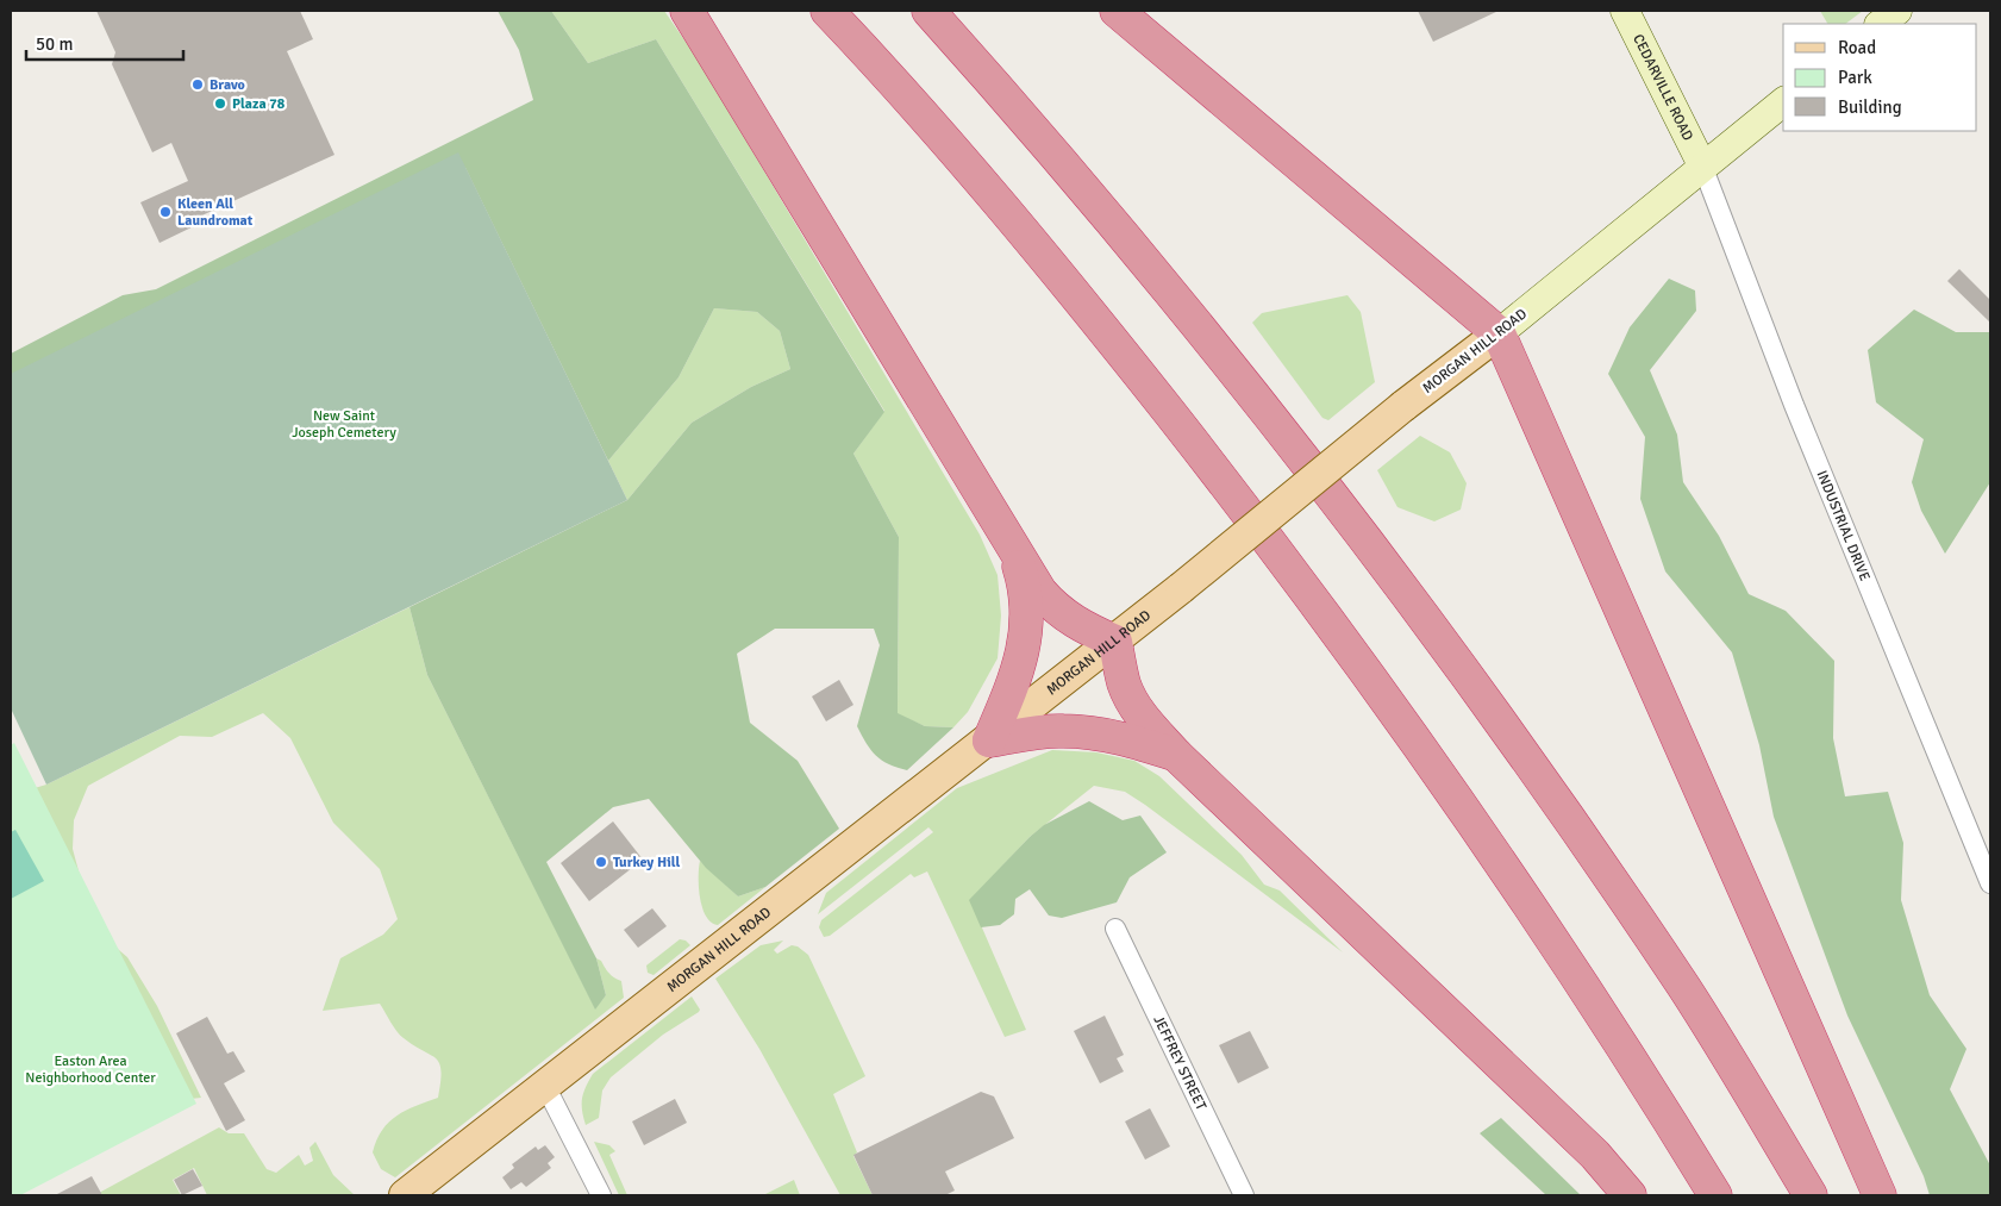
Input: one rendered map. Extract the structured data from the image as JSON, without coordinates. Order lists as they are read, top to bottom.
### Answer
{
  "streets": {
    "main road": ["CEDARVILLE ROAD", "MORGAN HILL ROAD"],
    "street": ["INDUSTRIAL DRIVE", "JEFFREY STREET"]
  },
  "crossings": [
    ["CEDARVILLE ROAD", "MORGAN HILL ROAD"],
    ["CEDARVILLE ROAD", "INDUSTRIAL DRIVE"],
    ["MORGAN HILL ROAD", "INDUSTRIAL DRIVE"]
  ],
  "parks": ["New Saint Joseph Cemetery", "Easton Area Neighborhood Center"],
  "places": [
    "Bravo",
    "Plaza 78",
    "Kleen All Laundromat",
    "Turkey Hill"
  ],
  "legend": ["Road", "Park", "Building"],
  "scale_bar": "50 m"
}
